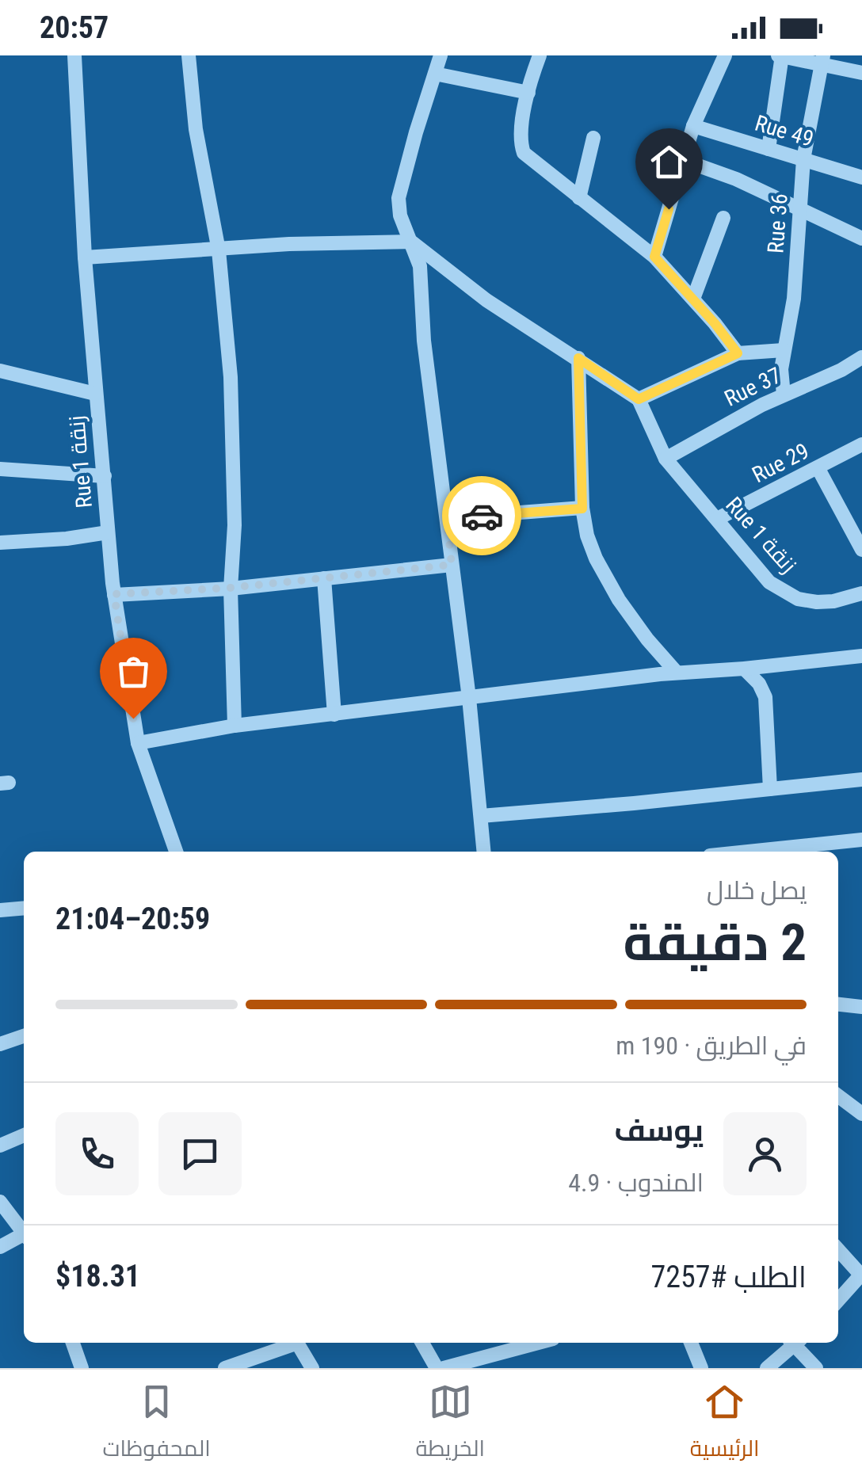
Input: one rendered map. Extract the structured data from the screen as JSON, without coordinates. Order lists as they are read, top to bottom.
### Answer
{
  "streets": {
    "street": [
      "Rue 49",
      "Rue 36",
      "Rue 37",
      "Rue 1 زنقة",
      "Rue 29"
    ]
  },
  "crossings": [
    ["Rue 49", "Rue 36"],
    ["Rue 36", "Rue 37"],
    ["Rue 37", "Rue 1 زنقة"],
    ["Rue 1 زنقة", "Rue 29"]
  ],
  "page": {
    "status": "20:57",
    "heading": ["2 دقيقة", "يصل خلال", "20:59–21:04"],
    "panel": [
      "يوسف",
      "المندوب · 4.9",
      "الطلب #7257",
      "$18.31"
    ],
    "bar": "في الطريق · 190 m",
    "tabs": ["الرئيسية", "الخريطة", "المحفوظات"]
  }
}
